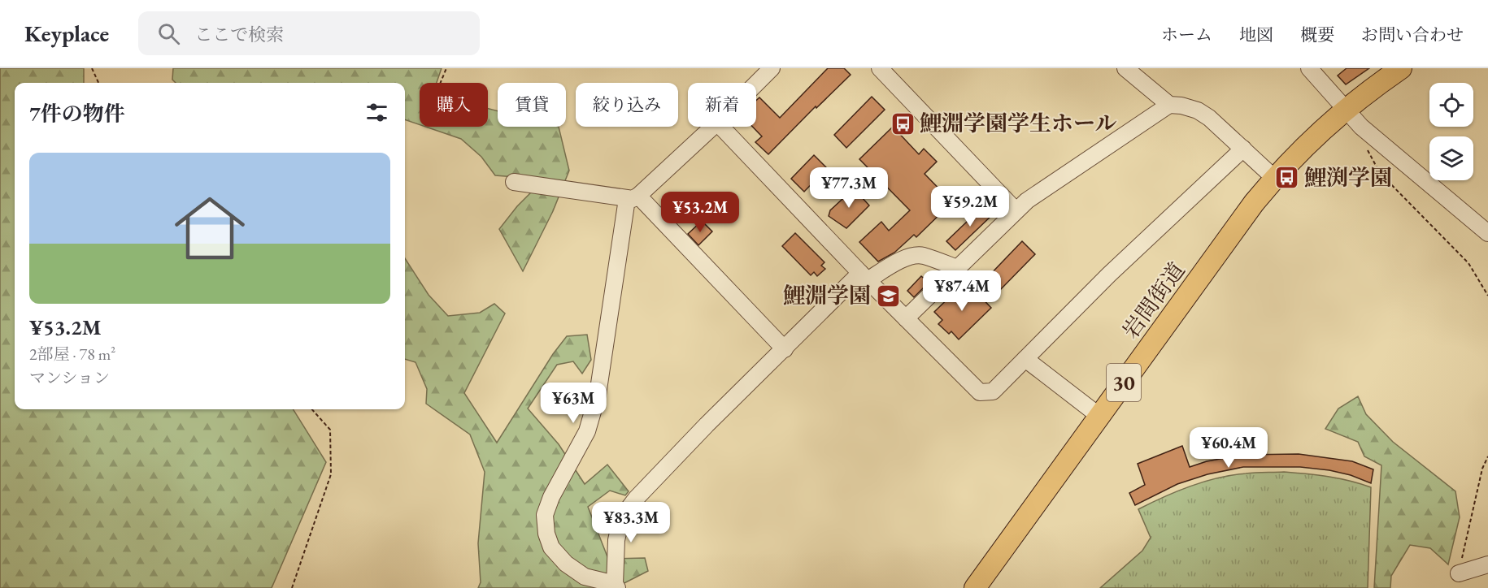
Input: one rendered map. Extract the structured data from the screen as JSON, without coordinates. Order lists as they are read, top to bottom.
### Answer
{
  "streets": {
    "main road": ["岩間街道", "30"]
  },
  "places": {
    "bus stop": ["鯉淵学園学生ホール", "鯉渕学園"],
    "school or university": ["鯉淵学園"]
  },
  "page": {
    "header": "Keyplace",
    "search": "ここで検索",
    "nav": [
      "ホーム",
      "地図",
      "概要",
      "お問い合わせ"
    ],
    "chip": [
      "購入",
      "賃貸",
      "絞り込み",
      "新着"
    ],
    "heading": "7件の物件",
    "list": [
      {
        "name": "¥53.2M",
        "note": "2部屋 · 78 m² · マンション"
      }
    ],
    "price": [
      "¥77.3M",
      "¥59.2M",
      "¥53.2M",
      "¥87.4M",
      "¥63M",
      "¥60.4M",
      "¥83.3M"
    ]
  }
}
